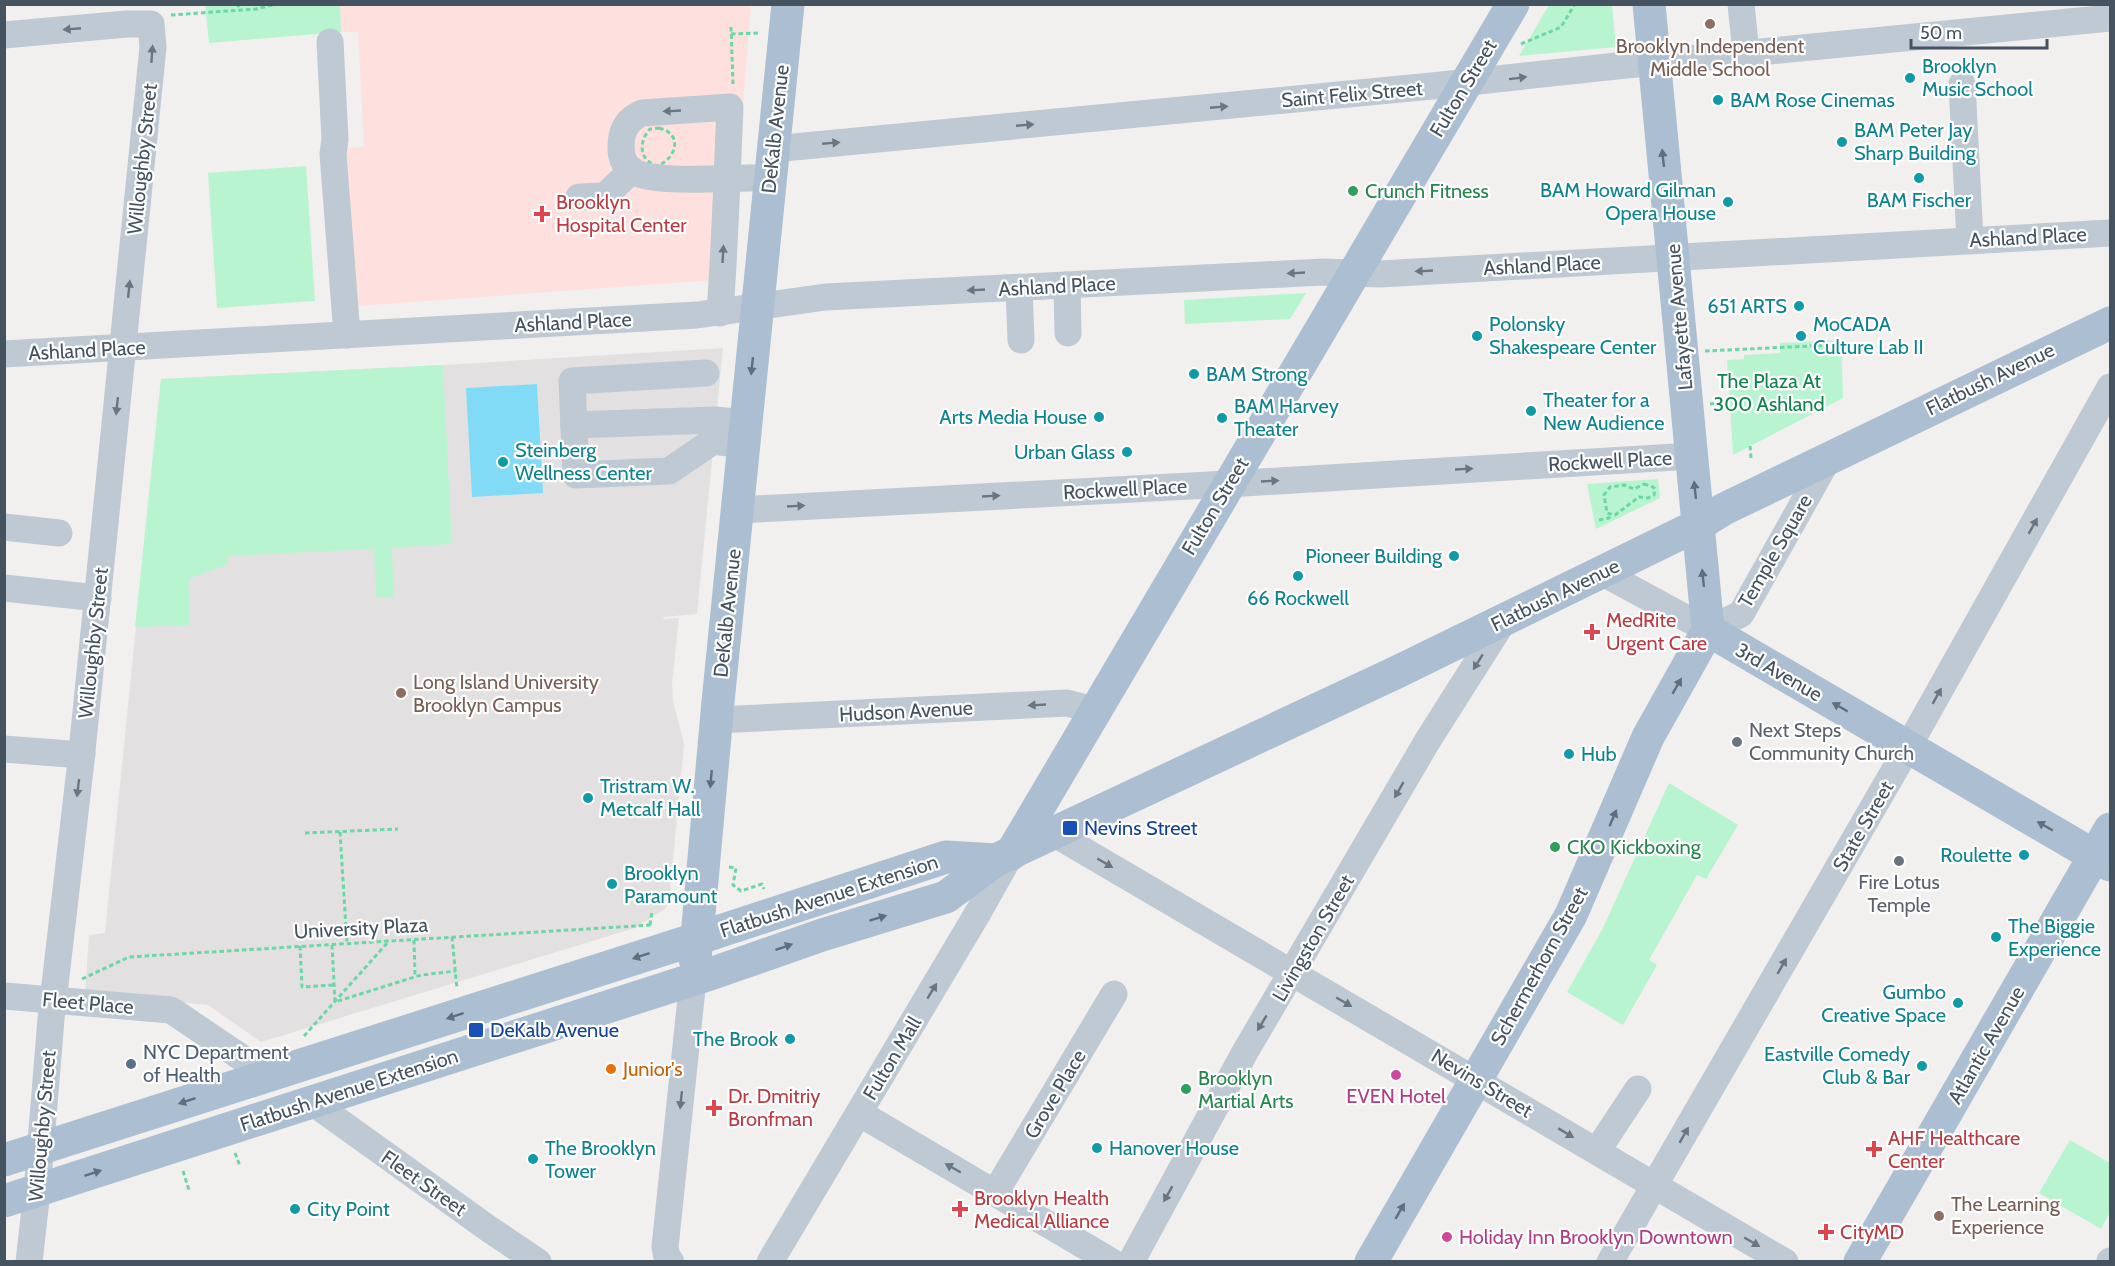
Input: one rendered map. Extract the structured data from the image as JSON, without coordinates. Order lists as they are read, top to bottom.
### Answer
{
  "streets": {
    "main road": [
      "Fulton Street",
      "DeKalb Avenue",
      "Lafayette Avenue",
      "Flatbush Avenue",
      "3rd Avenue",
      "Flatbush Avenue Extension",
      "Schermerhorn Street",
      "Atlantic Avenue"
    ],
    "street": [
      "Saint Felix Street",
      "Willoughby Street",
      "Ashland Place",
      "Rockwell Place",
      "Temple Square",
      "Hudson Avenue",
      "State Street",
      "Livingston Street",
      "Fleet Place",
      "Fulton Mall",
      "Nevins Street",
      "Grove Place",
      "Fleet Street"
    ],
    "path": ["University Plaza"]
  },
  "crossings": [
    ["Fulton Street", "Saint Felix Street"],
    ["Fulton Street", "Ashland Place"],
    ["Fulton Street", "Flatbush Avenue"],
    ["Fulton Street", "Rockwell Place"],
    ["Fulton Street", "Hudson Avenue"],
    ["Fulton Street", "Flatbush Avenue Extension"],
    ["Fulton Street", "Fulton Mall"],
    ["Saint Felix Street", "DeKalb Avenue"],
    ["Saint Felix Street", "Lafayette Avenue"],
    ["DeKalb Avenue", "Ashland Place"],
    ["DeKalb Avenue", "Rockwell Place"],
    ["DeKalb Avenue", "Hudson Avenue"],
    ["DeKalb Avenue", "Flatbush Avenue Extension"],
    ["Willoughby Street", "Ashland Place"],
    ["Willoughby Street", "Flatbush Avenue Extension"],
    ["Willoughby Street", "Fleet Place"],
    ["Ashland Place", "Lafayette Avenue"],
    ["Lafayette Avenue", "Flatbush Avenue"],
    ["Lafayette Avenue", "Rockwell Place"],
    ["Lafayette Avenue", "Temple Square"],
    ["Lafayette Avenue", "3rd Avenue"],
    ["Lafayette Avenue", "Schermerhorn Street"],
    ["Flatbush Avenue", "Temple Square"],
    ["Flatbush Avenue", "3rd Avenue"],
    ["Flatbush Avenue", "Flatbush Avenue Extension"],
    ["Flatbush Avenue", "Livingston Street"],
    ["Flatbush Avenue", "Fulton Mall"],
    ["Flatbush Avenue", "Nevins Street"],
    ["Temple Square", "3rd Avenue"],
    ["Temple Square", "Schermerhorn Street"],
    ["3rd Avenue", "State Street"],
    ["3rd Avenue", "Schermerhorn Street"],
    ["3rd Avenue", "Atlantic Avenue"],
    ["State Street", "Nevins Street"],
    ["Flatbush Avenue Extension", "Fleet Place"],
    ["Flatbush Avenue Extension", "Fulton Mall"],
    ["Flatbush Avenue Extension", "Fleet Street"],
    ["Livingston Street", "Nevins Street"],
    ["Schermerhorn Street", "Nevins Street"]
  ],
  "one_way": [
    "Saint Felix Street",
    "DeKalb Avenue",
    "Ashland Place",
    "Lafayette Avenue",
    "Rockwell Place",
    "3rd Avenue",
    "Hudson Avenue",
    "State Street",
    "Livingston Street",
    "Schermerhorn Street",
    "Fulton Mall",
    "Nevins Street"
  ],
  "parks": ["The Plaza At 300 Ashland"],
  "places": {
    "other": [
      "Brooklyn Independent Middle School",
      "Brooklyn Music School",
      "BAM Rose Cinemas",
      "BAM Peter Jay Sharp Building",
      "BAM Fischer",
      "Crunch Fitness",
      "BAM Howard Gilman Opera House",
      "651 ARTS",
      "Polonsky Shakespeare Center",
      "MoCADA Culture Lab II",
      "BAM Strong",
      "Theater for a New Audience",
      "Arts Media House",
      "BAM Harvey Theater",
      "Urban Glass",
      "Steinberg Wellness Center",
      "Pioneer Building",
      "66 Rockwell",
      "Long Island University Brooklyn Campus",
      "Next Steps Community Church",
      "Hub",
      "Tristram W. Metcalf Hall",
      "CKO Kickboxing",
      "Roulette",
      "Fire Lotus Temple",
      "Brooklyn Paramount",
      "The Biggie Experience",
      "Gumbo Creative Space",
      "The Brook",
      "NYC Department of Health",
      "Eastville Comedy Club & Bar",
      "Junior's",
      "EVEN Hotel",
      "Brooklyn Martial Arts",
      "Hanover House",
      "The Brooklyn Tower",
      "City Point",
      "The Learning Experience",
      "Holiday Inn Brooklyn Downtown"
    ],
    "health": [
      "Brooklyn Hospital Center",
      "MedRite Urgent Care",
      "Dr. Dmitriy Bronfman",
      "AHF Healthcare Center",
      "Brooklyn Health Medical Alliance",
      "CityMD"
    ],
    "transit": ["Nevins Street", "DeKalb Avenue"]
  },
  "scale_bar": "50 m"
}
